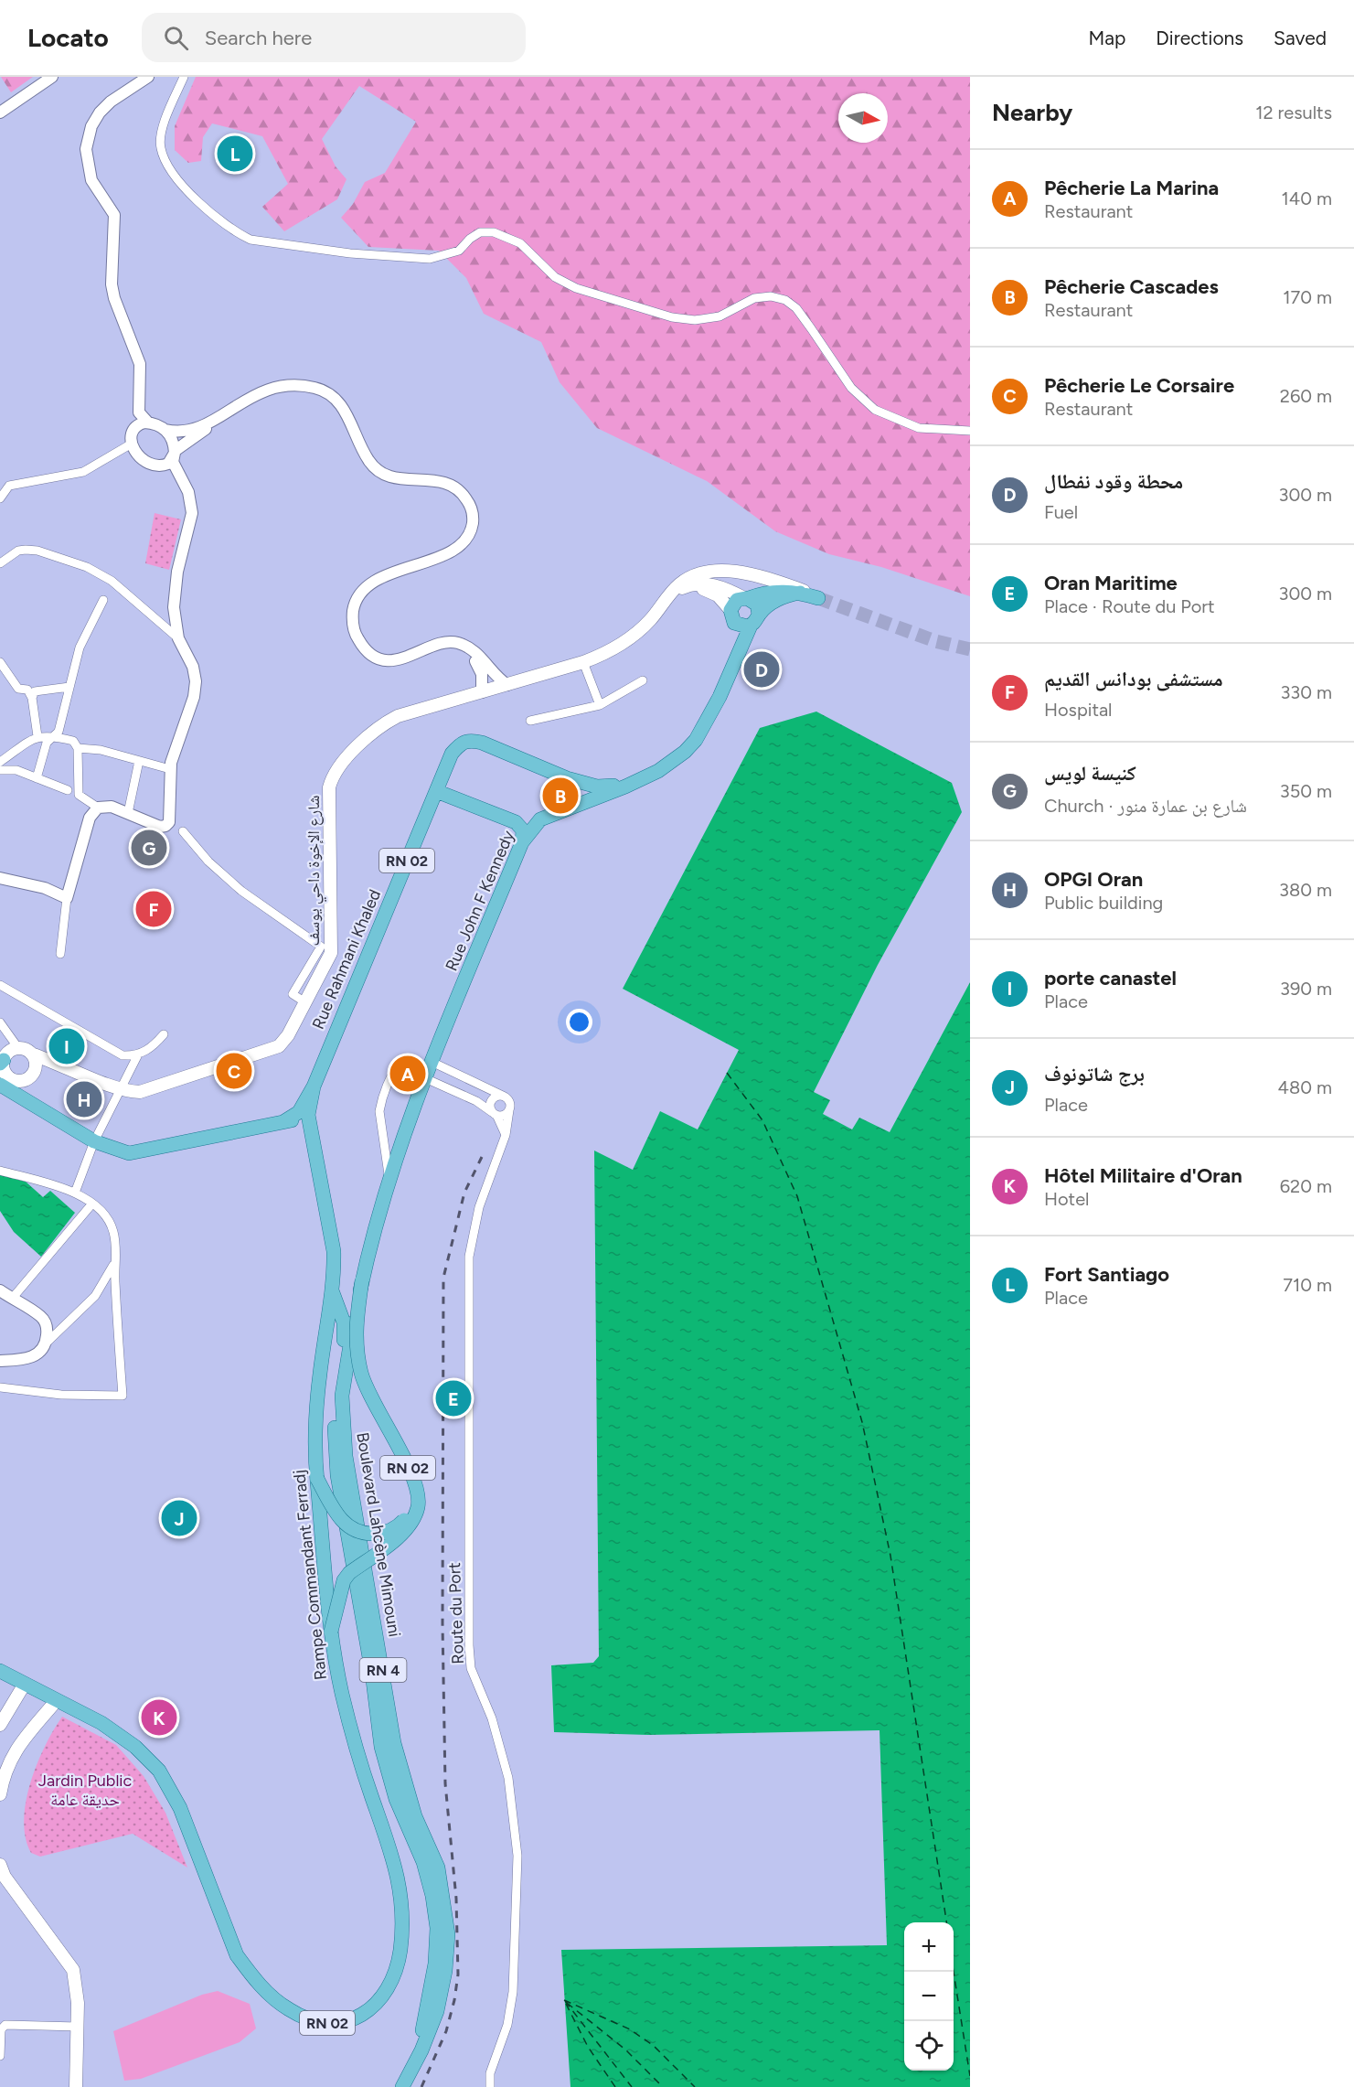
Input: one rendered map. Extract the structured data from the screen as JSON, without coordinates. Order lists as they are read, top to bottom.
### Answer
{
  "streets": {
    "main road": [
      "RN 02",
      "شارع الإخوة داحي يوسف",
      "Rue John F Kennedy",
      "Rue Rahmani Khaled",
      "Boulevard Lahcène Mimouni",
      "Rampe Commandant Ferradj",
      "RN 4"
    ],
    "street": ["Route du Port"]
  },
  "crossings": [
    ["RN 02", "Rue Rahmani Khaled"],
    ["RN 02", "Boulevard Lahcène Mimouni"],
    ["RN 02", "Rampe Commandant Ferradj"],
    ["شارع الإخوة داحي يوسف", "Rue John F Kennedy"],
    ["Rue John F Kennedy", "Rue Rahmani Khaled"],
    ["Rue John F Kennedy", "Boulevard Lahcène Mimouni"],
    ["Boulevard Lahcène Mimouni", "Rampe Commandant Ferradj"]
  ],
  "parks": ["Jardin Public حديقة عامة"],
  "north": "right",
  "page": {
    "header": "Locato",
    "search": "Search here",
    "nav": ["Map", "Directions", "Saved"],
    "heading": ["Nearby", "12 results"],
    "pins": [
      "L",
      "D",
      "B",
      "G",
      "F",
      "I",
      "C",
      "A",
      "H",
      "E",
      "J",
      "K"
    ],
    "list": [
      {
        "mark": "A",
        "name": "Pêcherie La Marina",
        "note": "Restaurant",
        "value": "140 m"
      },
      {
        "mark": "B",
        "name": "Pêcherie Cascades",
        "note": "Restaurant",
        "value": "170 m"
      },
      {
        "mark": "C",
        "name": "Pêcherie Le Corsaire",
        "note": "Restaurant",
        "value": "260 m"
      },
      {
        "mark": "D",
        "name": "محطة وقود نفطال",
        "note": "Fuel",
        "value": "300 m"
      },
      {
        "mark": "E",
        "name": "Oran Maritime",
        "note": "Place · Route du Port",
        "value": "300 m"
      },
      {
        "mark": "F",
        "name": "مستشفى بودانس القديم",
        "note": "Hospital",
        "value": "330 m"
      },
      {
        "mark": "G",
        "name": "كنيسة لويس",
        "note": "Church · شارع بن عمارة منور",
        "value": "350 m"
      },
      {
        "mark": "H",
        "name": "OPGI Oran",
        "note": "Public building",
        "value": "380 m"
      },
      {
        "mark": "I",
        "name": "porte canastel",
        "note": "Place",
        "value": "390 m"
      },
      {
        "mark": "J",
        "name": "برج شاتونوف",
        "note": "Place",
        "value": "480 m"
      },
      {
        "mark": "K",
        "name": "Hôtel Militaire d'Oran",
        "note": "Hotel",
        "value": "620 m"
      },
      {
        "mark": "L",
        "name": "Fort Santiago",
        "note": "Place",
        "value": "710 m"
      }
    ],
    "map_buttons": ["+", "−"]
  }
}
